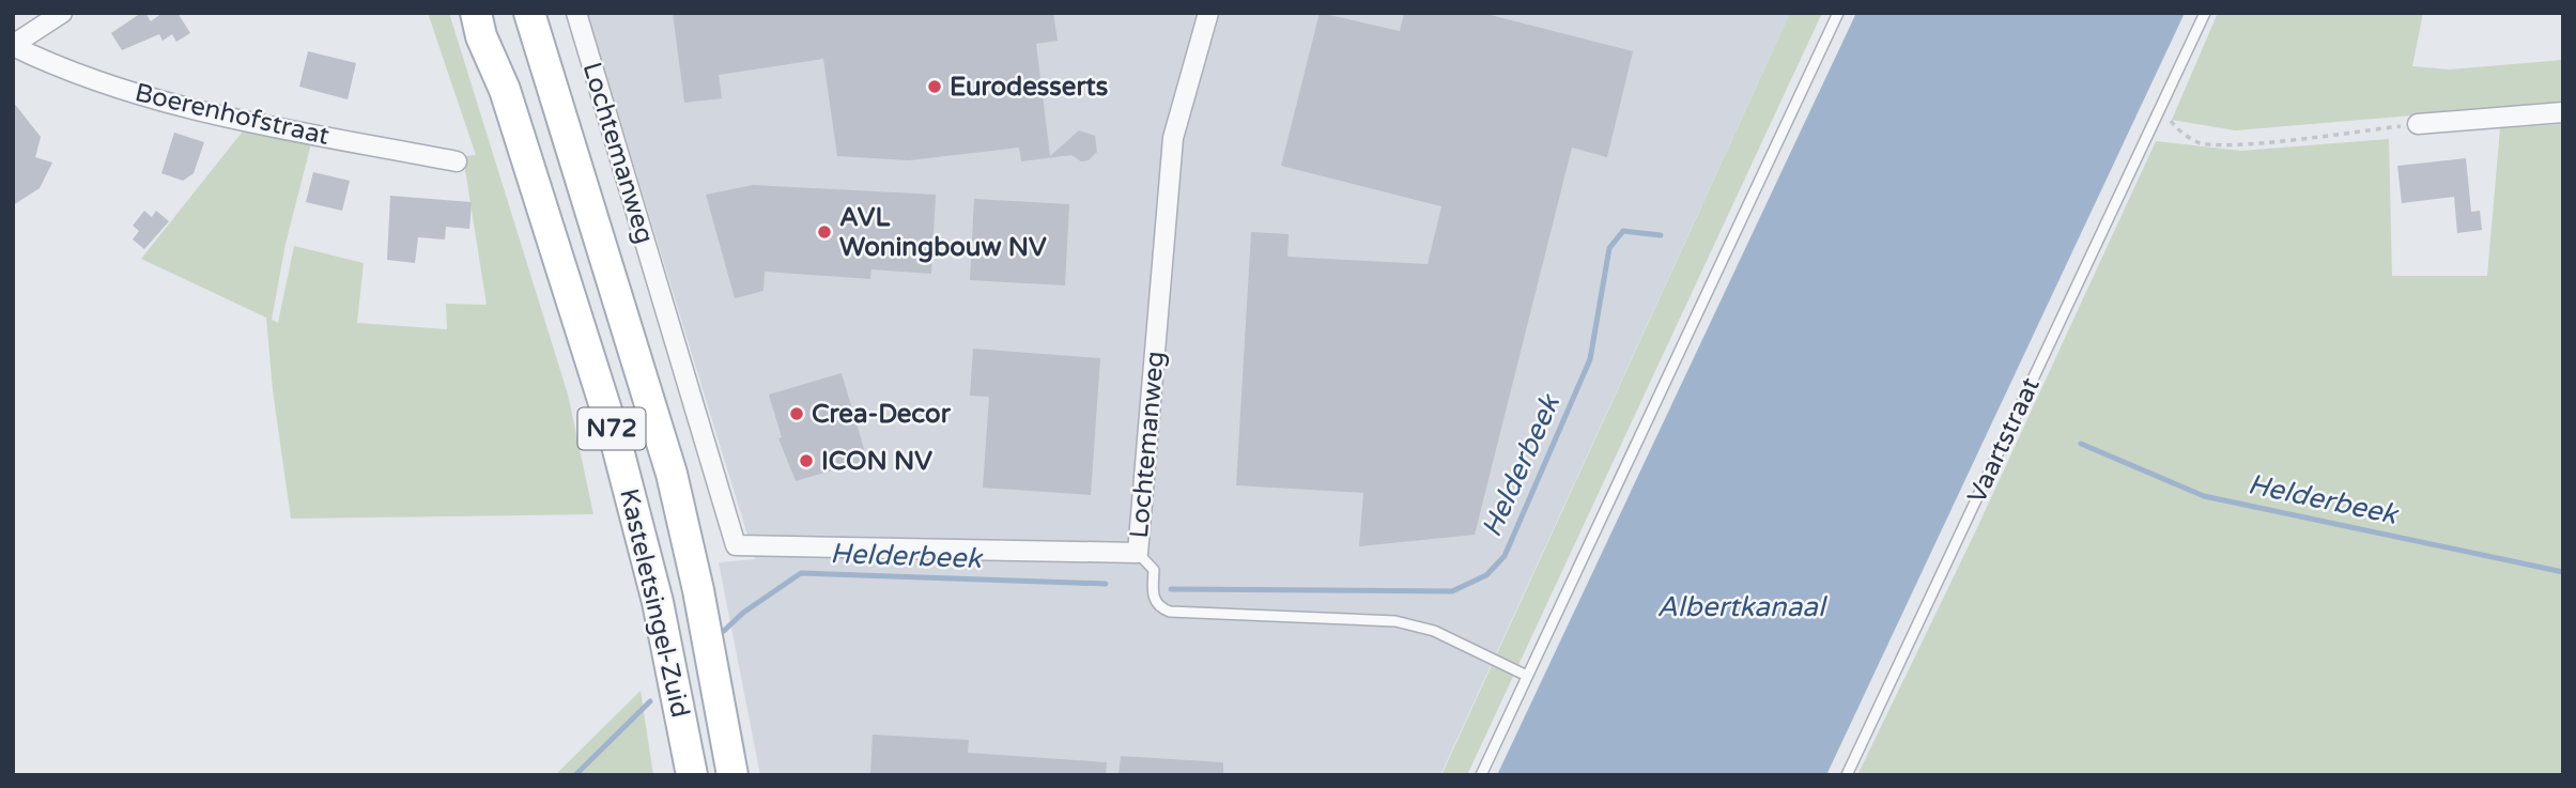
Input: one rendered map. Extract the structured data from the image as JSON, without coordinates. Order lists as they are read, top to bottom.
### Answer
{
  "streets": {
    "main road": ["N72", "Kasteletsingel-Zuid"],
    "street": ["Boerenhofstraat", "Lochtemanweg"],
    "lane": ["Vaartstraat"]
  },
  "water": ["Helderbeek", "Albertkanaal"],
  "places": [
    "Eurodesserts",
    "AVL Woningbouw NV",
    "Crea-Decor",
    "ICON NV"
  ]
}
